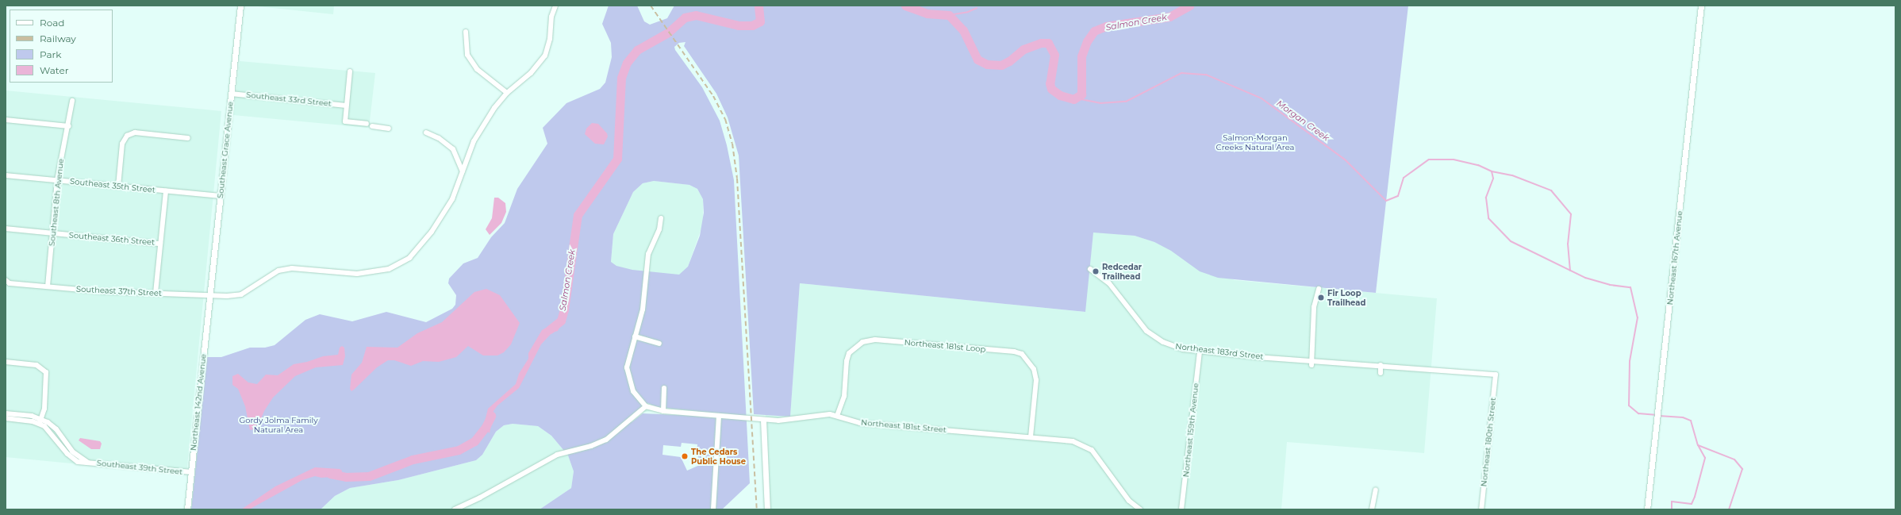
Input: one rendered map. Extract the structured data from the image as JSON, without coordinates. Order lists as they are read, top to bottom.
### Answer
{
  "streets": {
    "street": [
      "Southeast 33rd Street",
      "Southeast Grace Avenue",
      "Southeast 35th Street",
      "Southeast 8th Avenue",
      "Southeast 36th Street",
      "Northeast 167th Avenue",
      "Southeast 37th Street",
      "Northeast 181st Loop",
      "Northeast 183rd Street",
      "Northeast 142nd Avenue",
      "Northeast 181st Street",
      "Northeast 159th Avenue",
      "Northeast 180th Street",
      "Southeast 39th Street"
    ]
  },
  "crossings": [
    ["Southeast 33rd Street", "Southeast Grace Avenue"],
    ["Southeast Grace Avenue", "Southeast 35th Street"],
    ["Southeast Grace Avenue", "Southeast 37th Street"],
    ["Southeast Grace Avenue", "Northeast 142nd Avenue"],
    ["Southeast 35th Street", "Southeast 8th Avenue"],
    ["Southeast 8th Avenue", "Southeast 36th Street"],
    ["Southeast 8th Avenue", "Southeast 37th Street"],
    ["Southeast 37th Street", "Northeast 142nd Avenue"],
    ["Northeast 181st Loop", "Northeast 181st Street"],
    ["Northeast 183rd Street", "Northeast 159th Avenue"],
    ["Northeast 183rd Street", "Northeast 180th Street"],
    ["Northeast 142nd Avenue", "Southeast 39th Street"]
  ],
  "water": ["Salmon Creek", "Morgan Creek"],
  "parks": ["Salmon-Morgan Creeks Natural Area", "Gordy Jolma Family Natural Area"],
  "places": ["Redcedar Trailhead", "Fir Loop Trailhead", "The Cedars Public House"],
  "legend": [
    "Road",
    "Railway",
    "Park",
    "Water"
  ]
}
